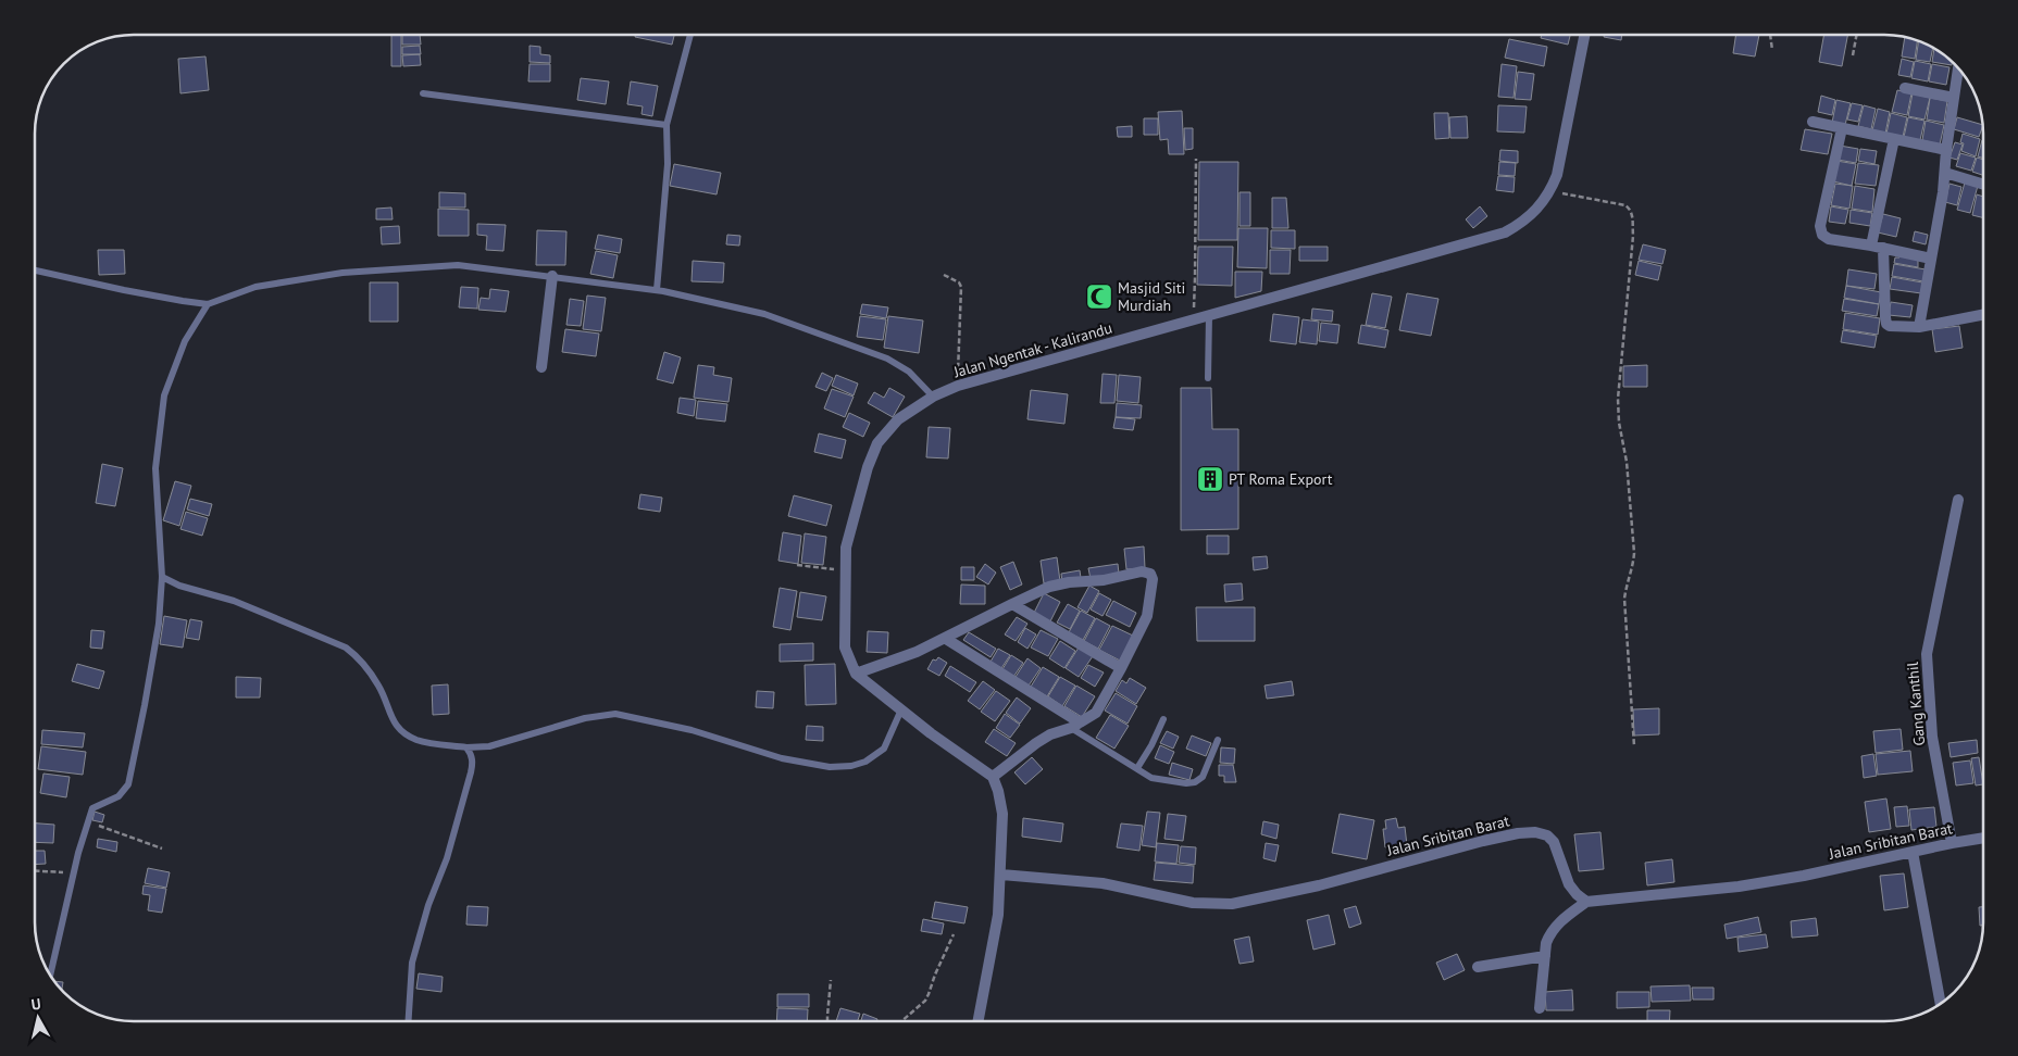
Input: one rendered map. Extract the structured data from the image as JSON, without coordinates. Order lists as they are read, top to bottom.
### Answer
{
  "streets": {
    "street": ["Jalan Ngentak - Kalirandu", "Gang Kanthil", "Jalan Sribitan Barat"]
  },
  "crossings": [
    ["Gang Kanthil", "Jalan Sribitan Barat"]
  ],
  "places": {
    "mosque": ["Masjid Siti Murdiah"],
    "building": ["PT Roma Export"]
  },
  "north": "top"
}
